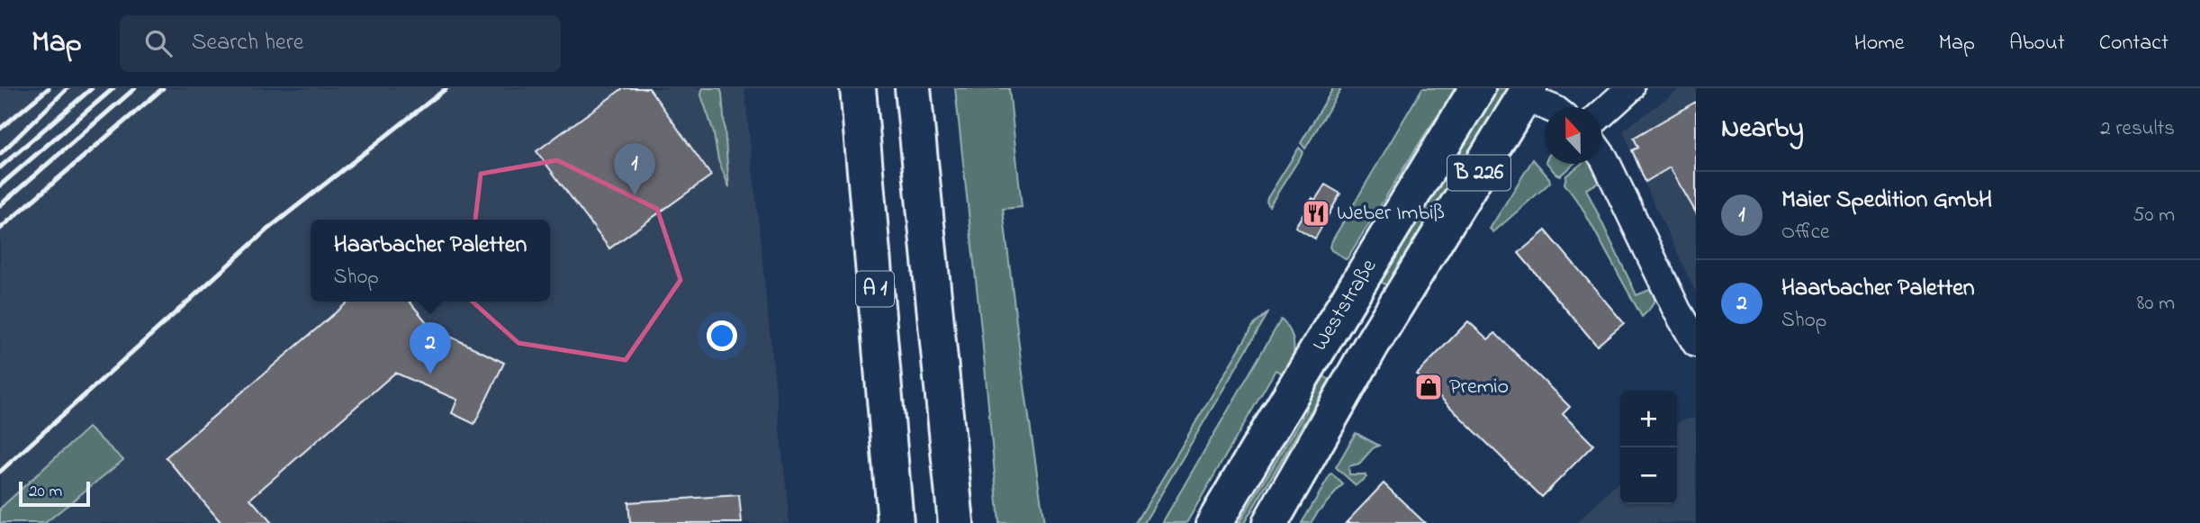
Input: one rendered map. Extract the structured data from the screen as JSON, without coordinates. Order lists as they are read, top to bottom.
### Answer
{
  "streets": {
    "main road": ["B 226", "A 1", "Weststraße"]
  },
  "places": {
    "restaurant": ["Weber Imbiß"],
    "shop": ["Premio"]
  },
  "scale_bar": "20 m",
  "north": "top",
  "page": {
    "header": "Map",
    "search": "Search here",
    "nav": [
      "Home",
      "Map",
      "About",
      "Contact"
    ],
    "heading": ["Nearby", "2 results"],
    "pins": ["1", "2"],
    "list": [
      {
        "mark": "1",
        "name": "Maier Spedition GmbH",
        "note": "Office",
        "value": "50 m"
      },
      {
        "mark": "2",
        "name": "Haarbacher Paletten",
        "note": "Shop",
        "value": "80 m"
      }
    ],
    "popup": ["Haarbacher Paletten", "Shop"],
    "map_buttons": ["+", "−"],
    "scale": "20 m"
  }
}
